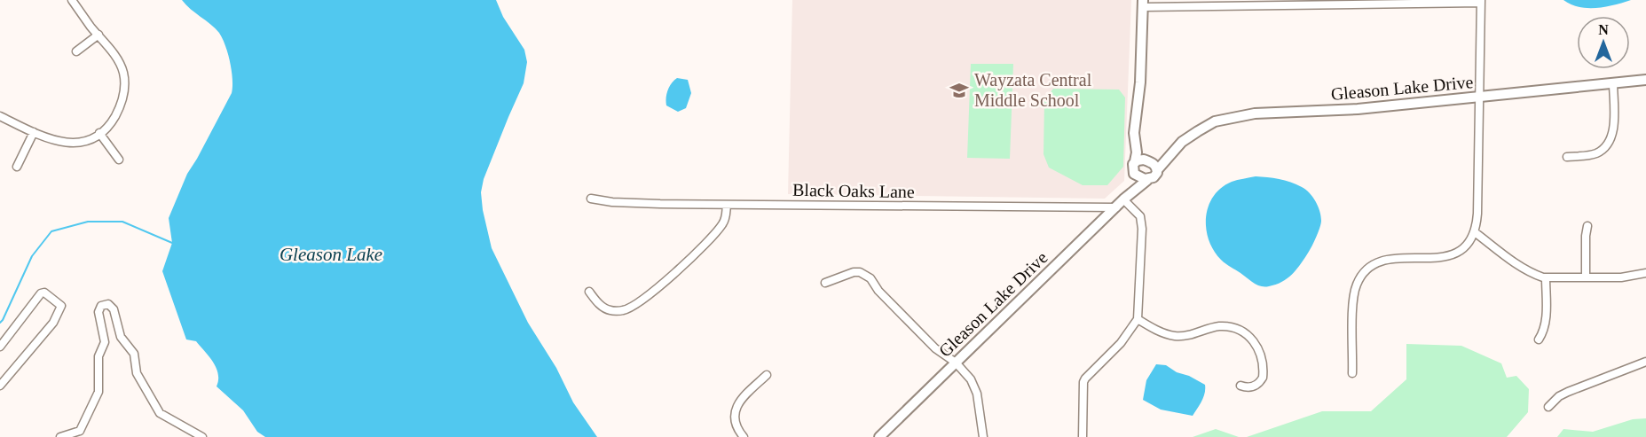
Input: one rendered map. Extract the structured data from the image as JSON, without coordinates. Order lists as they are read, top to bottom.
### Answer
{
  "streets": {
    "main road": ["Gleason Lake Drive"],
    "street": ["Black Oaks Lane"]
  },
  "crossings": [
    ["Gleason Lake Drive", "Black Oaks Lane"]
  ],
  "water": ["Gleason Lake"],
  "places": {
    "school or university": ["Wayzata Central Middle School"]
  },
  "north": "top"
}
